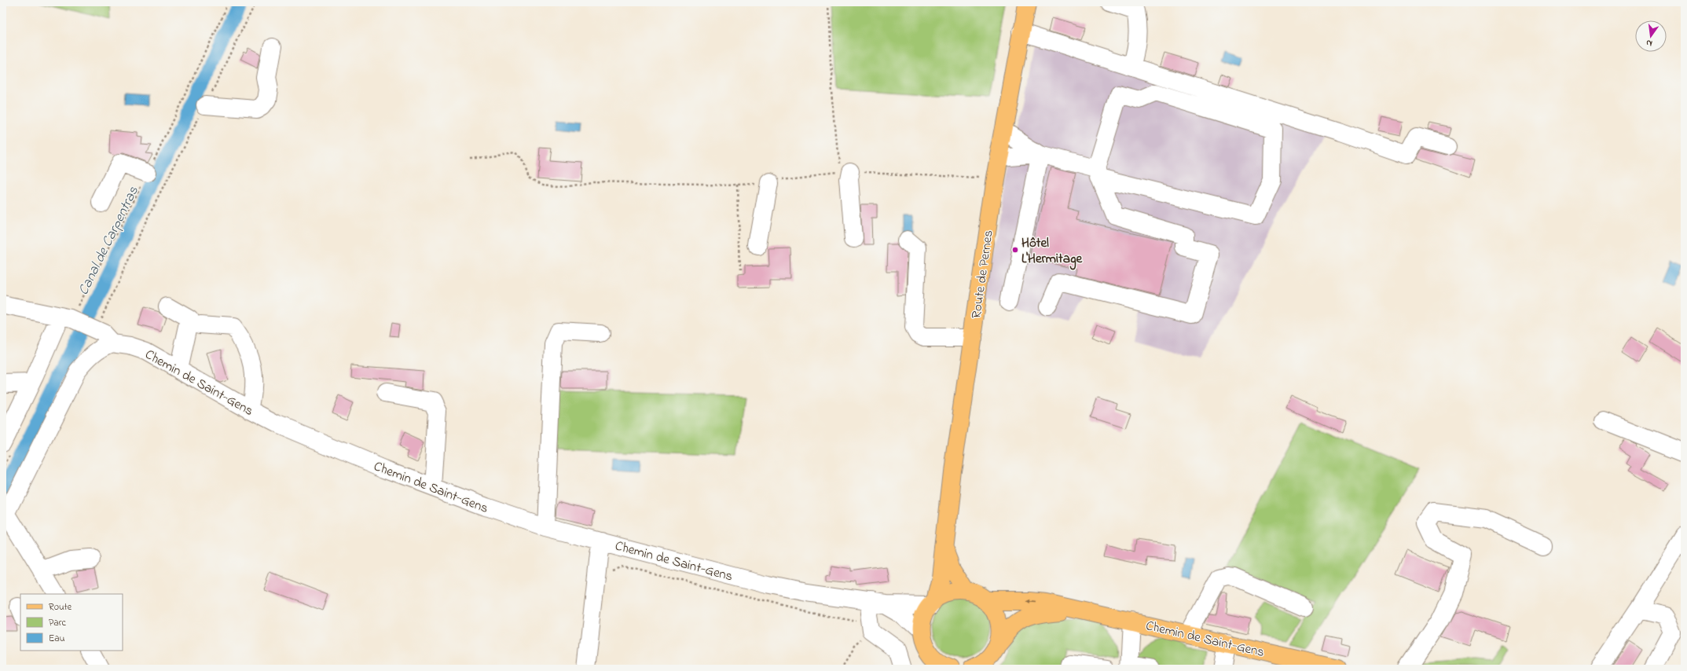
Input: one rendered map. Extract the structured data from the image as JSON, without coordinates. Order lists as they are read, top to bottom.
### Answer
{
  "streets": {
    "main road": ["Route de Pernes", "Chemin de Saint-Gens"]
  },
  "crossings": [
    ["Route de Pernes", "Chemin de Saint-Gens"]
  ],
  "water": ["Canal de Carpentras"],
  "places": ["Hôtel L'Hermitage"],
  "legend": ["Route", "Parc", "Eau"],
  "north": "bottom"
}
